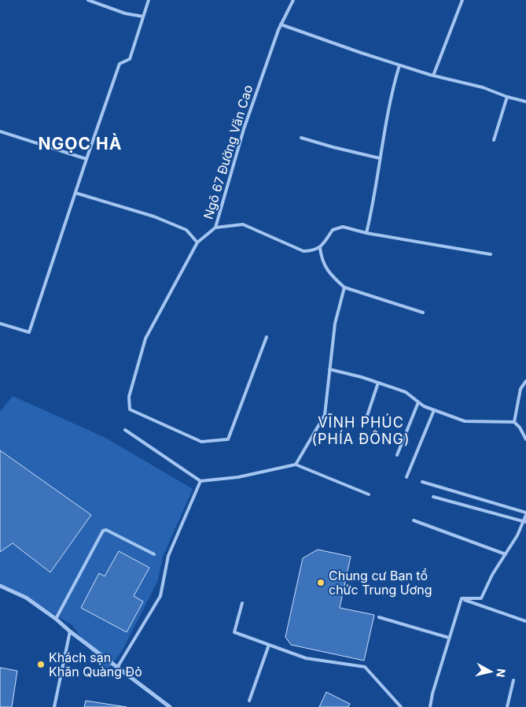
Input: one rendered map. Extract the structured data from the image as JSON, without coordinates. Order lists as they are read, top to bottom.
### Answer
{
  "streets": {
    "lane": ["Ngõ 67 Đường Văn Cao"]
  },
  "districts": ["NGỌC HÀ", "VĨNH PHÚC (PHÍA ĐÔNG)"],
  "places": ["Chung cư Ban tổ chức Trung Ương", "Khách sạn Khăn Quàng Đỏ"],
  "north": "right"
}
